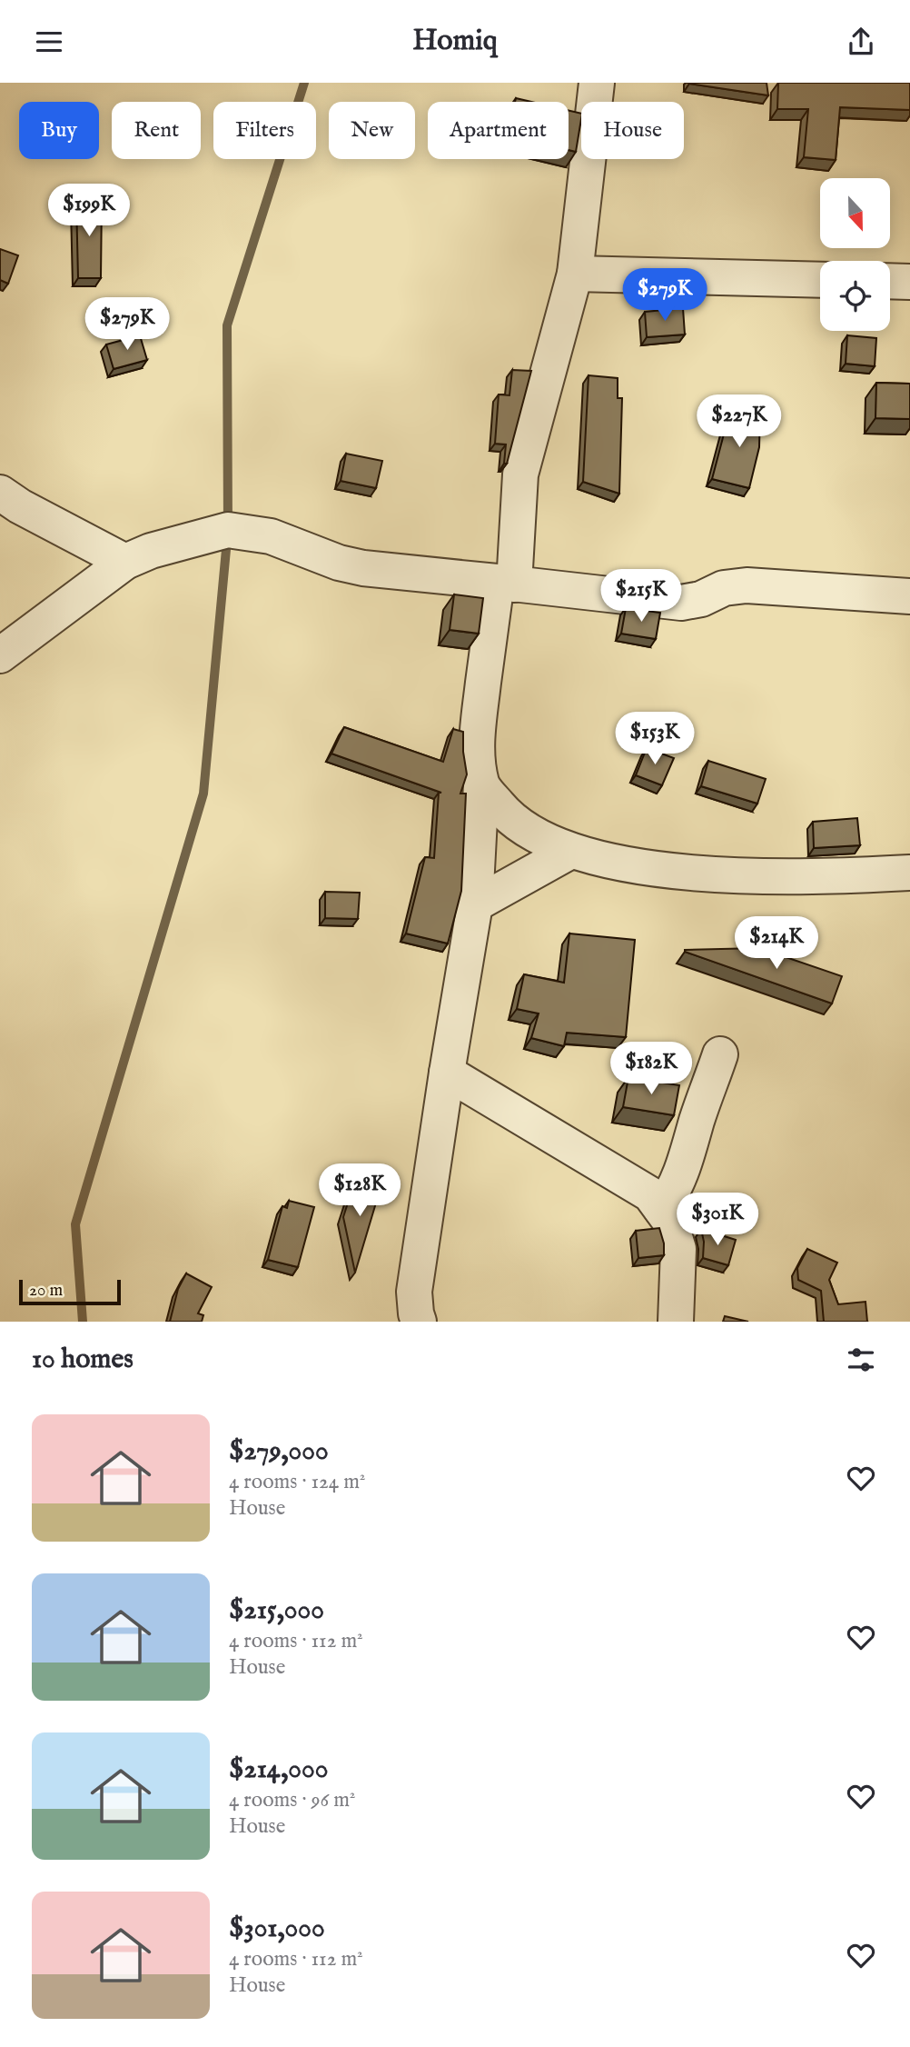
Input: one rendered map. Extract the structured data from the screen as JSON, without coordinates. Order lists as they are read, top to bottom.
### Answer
{
  "scale_bar": "20 m",
  "north": "bottom",
  "page": {
    "header": "Homiq",
    "chip": [
      "Buy",
      "Rent",
      "Filters",
      "New",
      "Apartment",
      "House"
    ],
    "price": [
      "$199K",
      "$279K",
      "$279K",
      "$227K",
      "$215K",
      "$153K",
      "$214K",
      "$182K",
      "$128K",
      "$301K"
    ],
    "scale": "20 m",
    "heading": "10 homes",
    "list": [
      {
        "name": "$279,000",
        "note": "4 rooms · 124 m² · House"
      },
      {
        "name": "$215,000",
        "note": "4 rooms · 112 m² · House"
      },
      {
        "name": "$214,000",
        "note": "4 rooms · 96 m² · House"
      },
      {
        "name": "$301,000",
        "note": "4 rooms · 112 m² · House"
      }
    ]
  }
}
